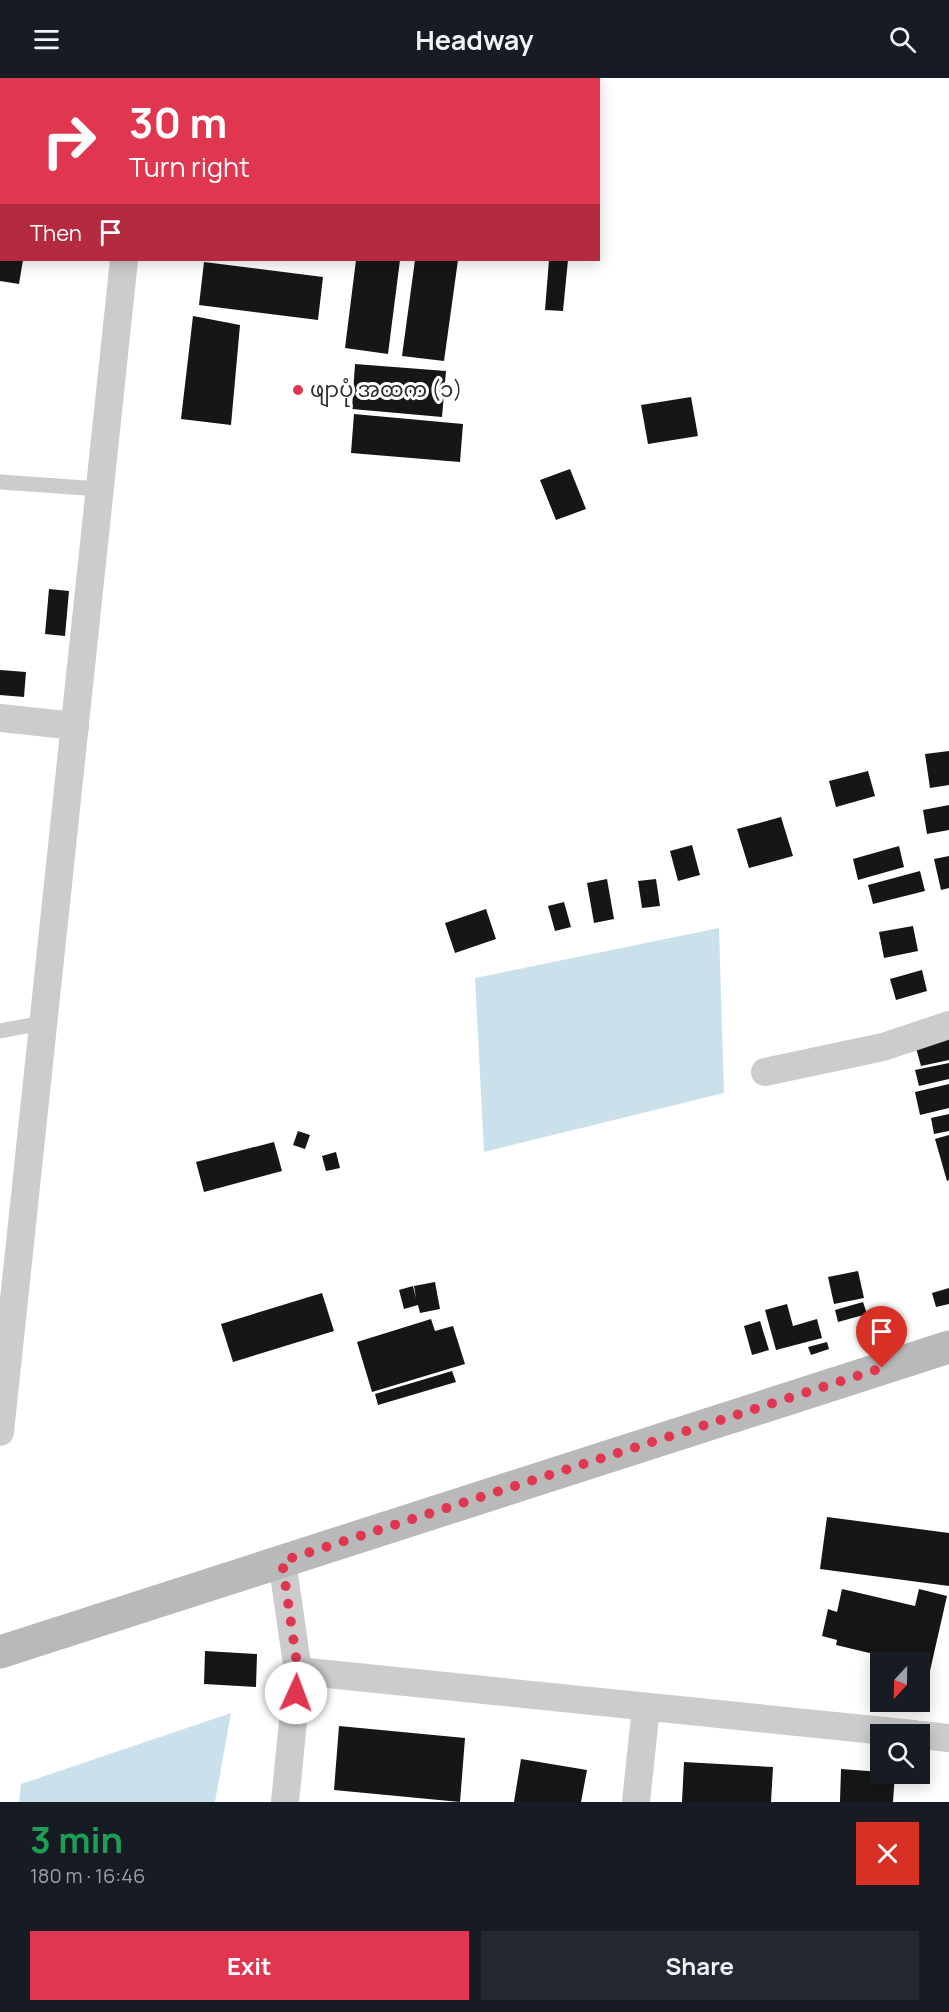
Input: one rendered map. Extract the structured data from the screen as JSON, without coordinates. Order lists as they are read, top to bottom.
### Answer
{
  "places": ["ဖျာပုံ အထက (၁)"],
  "north": "bottom",
  "page": {
    "header": "Headway",
    "turn": ["30 m", "Turn right"],
    "then": "Then",
    "heading": ["3 min", "180 m · 16:46"],
    "buttons": ["Exit", "Share"]
  }
}
